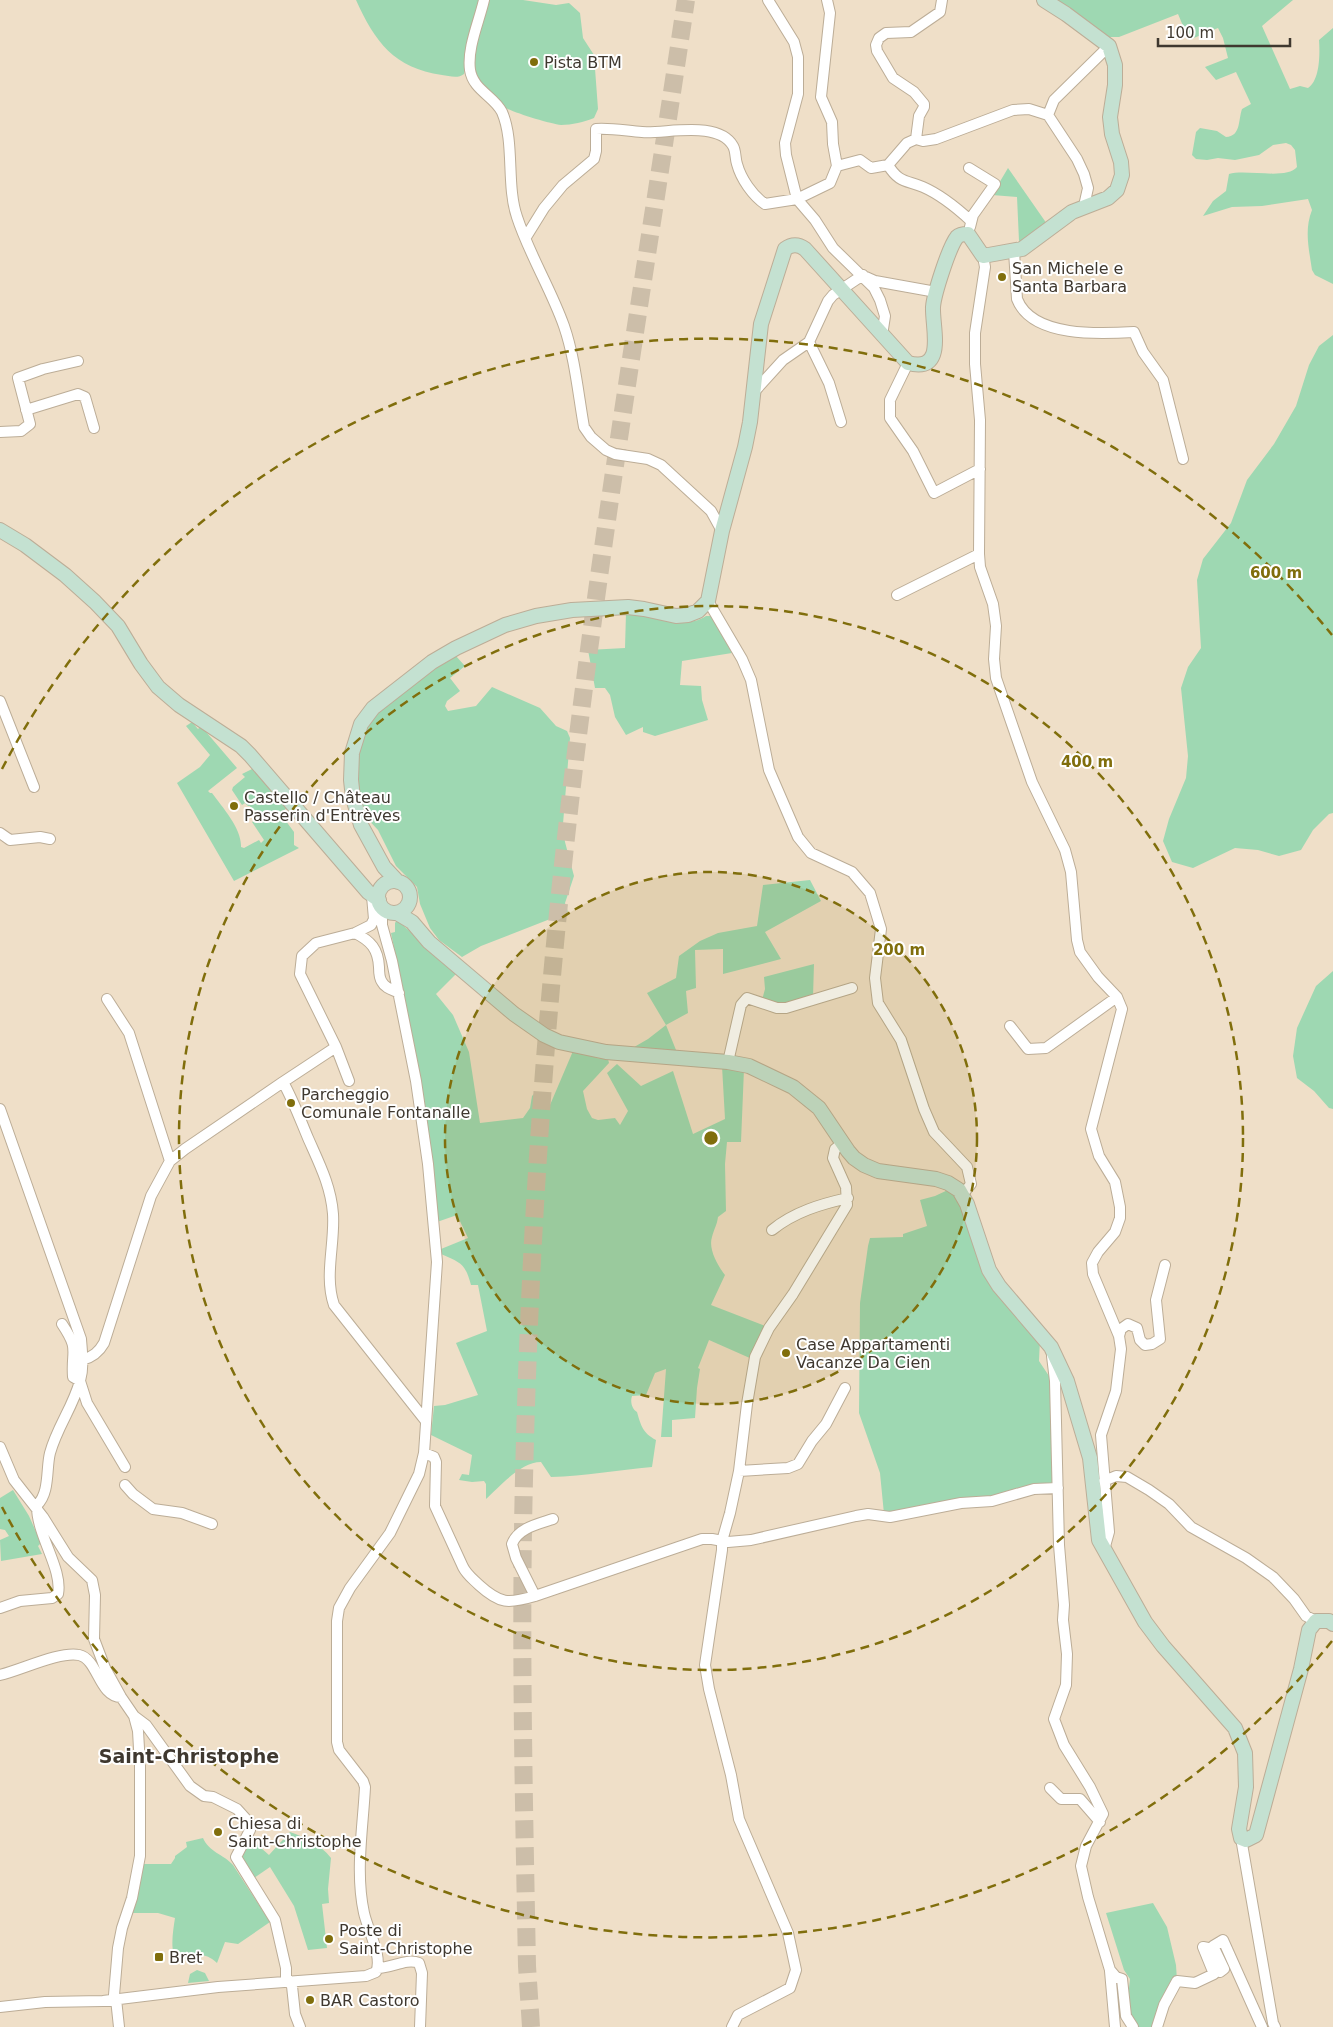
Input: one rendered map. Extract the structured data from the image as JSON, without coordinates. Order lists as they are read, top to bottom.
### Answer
{
  "districts": ["Saint-Christophe"],
  "places": {
    "other": [
      "Pista BTM",
      "San Michele e Santa Barbara",
      "Castello / Château Passerin d'Entrèves",
      "Parcheggio Comunale Fontanalle",
      "Case Appartamenti Vacanze Da Cien",
      "Chiesa di Saint-Christophe",
      "Poste di Saint-Christophe",
      "BAR Castoro"
    ],
    "transit": ["Bret"]
  },
  "scale_bar": "100 m",
  "rings": ["600 m", "400 m", "200 m"]
}
